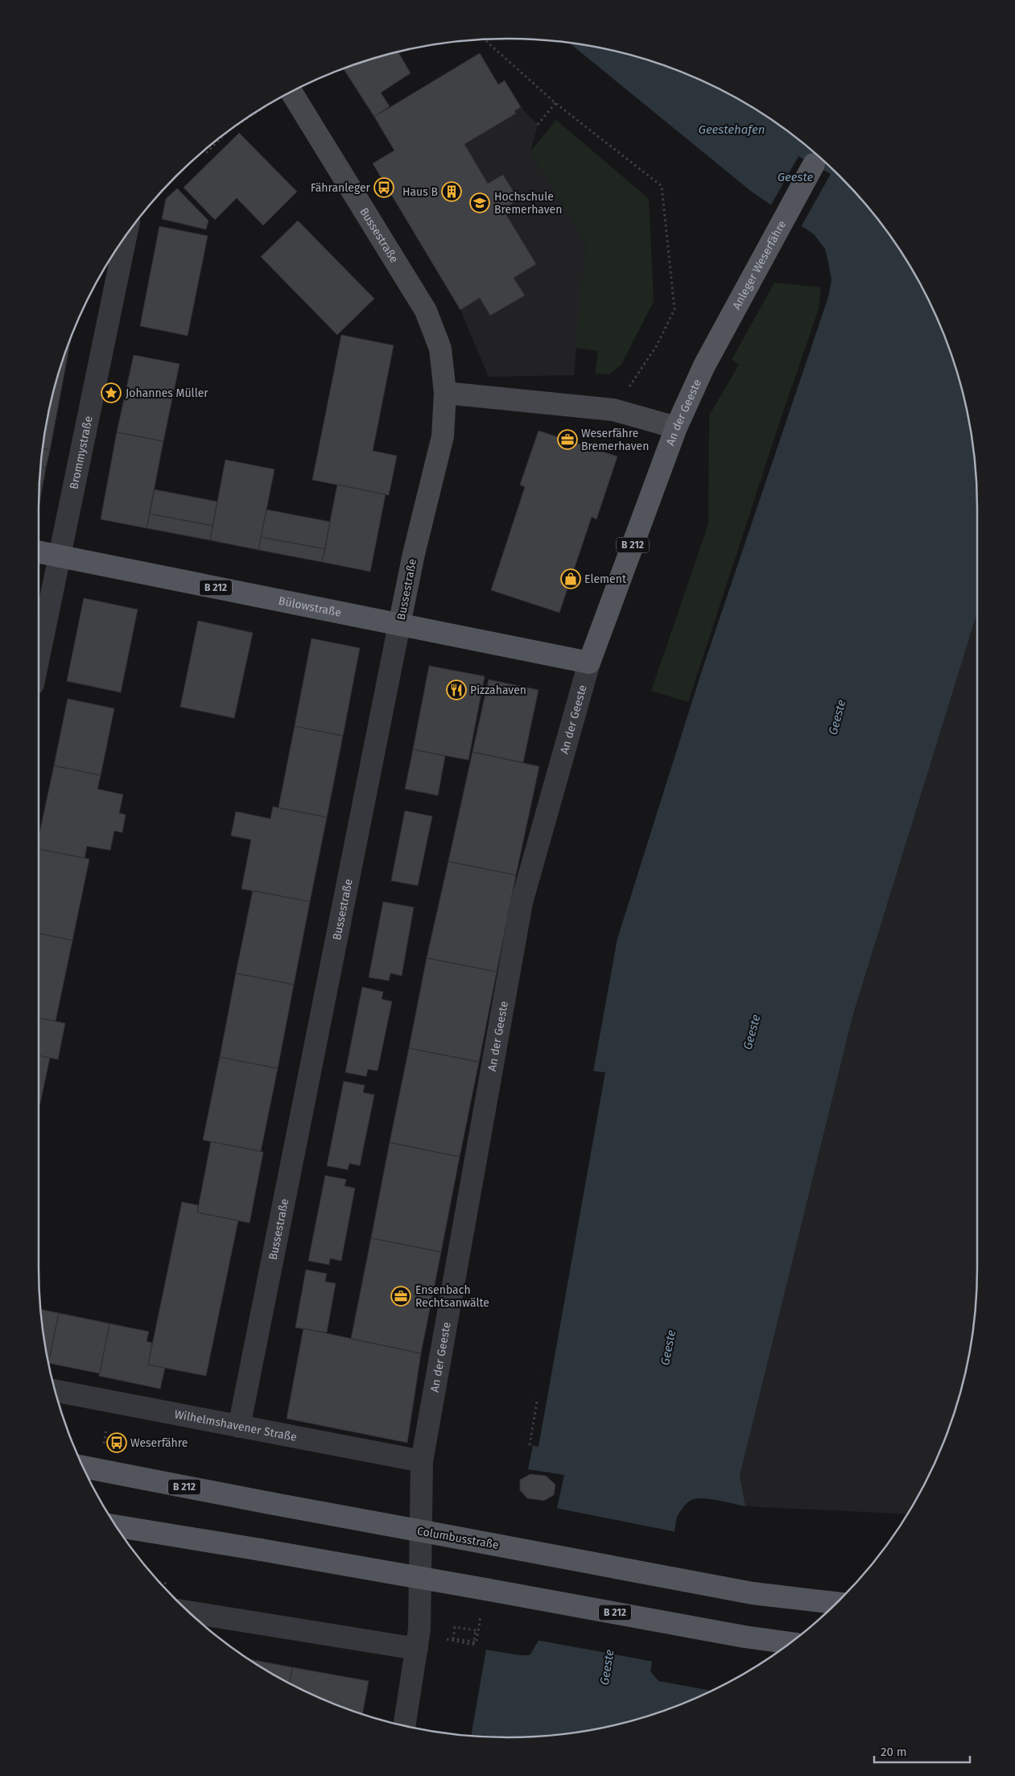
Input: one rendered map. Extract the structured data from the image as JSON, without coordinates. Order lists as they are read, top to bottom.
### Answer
{
  "streets": {
    "main road": [
      "Anleger Weserfähre",
      "An der Geeste",
      "B 212",
      "Bülowstraße",
      "Columbusstraße"
    ],
    "street": ["Bussestraße", "Brommystraße", "Wilhelmshavener Straße"]
  },
  "crossings": [
    ["Bussestraße", "Bülowstraße"],
    ["Bussestraße", "Wilhelmshavener Straße"],
    ["Anleger Weserfähre", "An der Geeste"],
    ["An der Geeste", "Bülowstraße"],
    ["An der Geeste", "Wilhelmshavener Straße"],
    ["Brommystraße", "Bülowstraße"]
  ],
  "water": ["Geestehafen", "Geeste"],
  "places": {
    "bus stop": ["Fähranleger", "Weserfähre"],
    "building": ["Haus B"],
    "school or university": ["Hochschule Bremerhaven"],
    "place": ["Johannes Müller"],
    "office": ["Weserfähre Bremerhaven", "Ensenbach Rechtsanwälte"],
    "shop": ["Element"],
    "restaurant": ["Pizzahaven"]
  },
  "scale_bar": "20 m"
}
